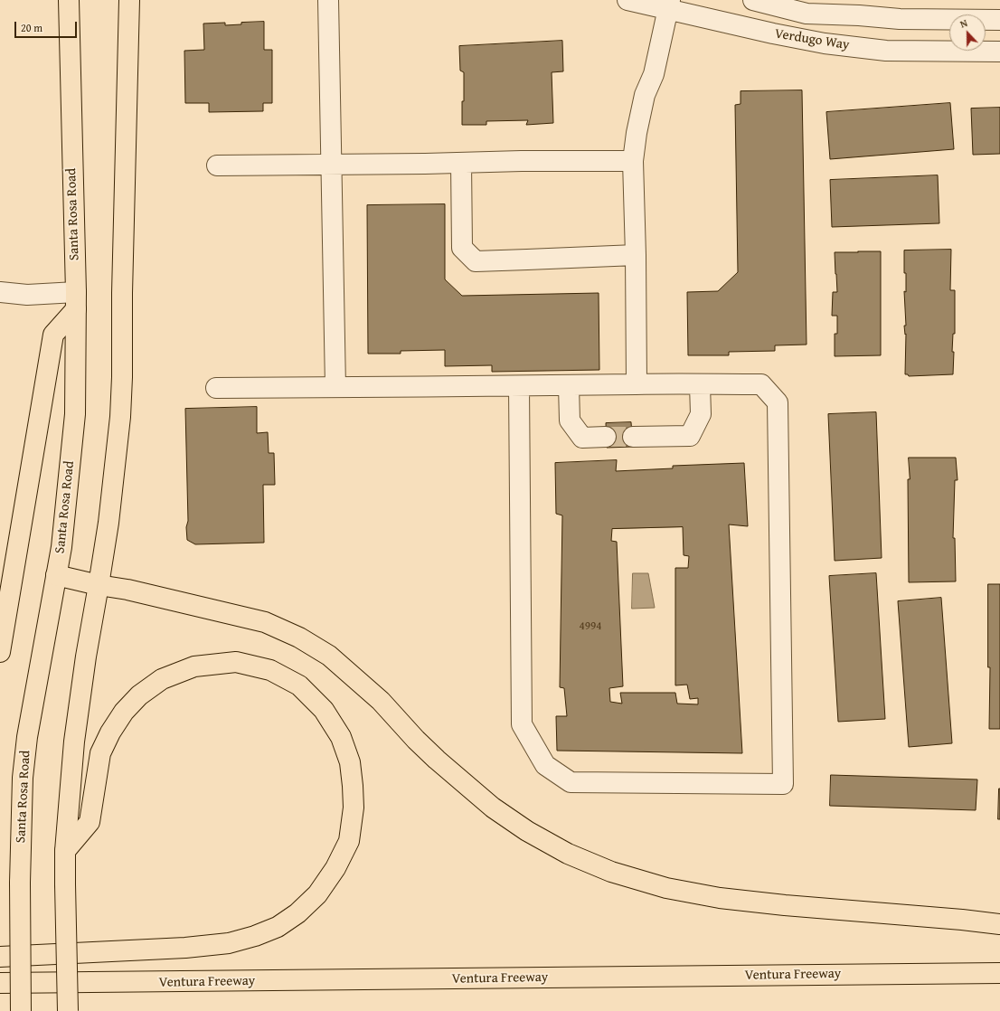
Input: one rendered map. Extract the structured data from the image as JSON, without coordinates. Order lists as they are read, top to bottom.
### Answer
{
  "streets": {
    "main road": ["Santa Rosa Road", "Ventura Freeway"],
    "street": ["Verdugo Way"]
  },
  "house_numbers": ["4994"],
  "scale_bar": "20 m",
  "north": "top"
}
